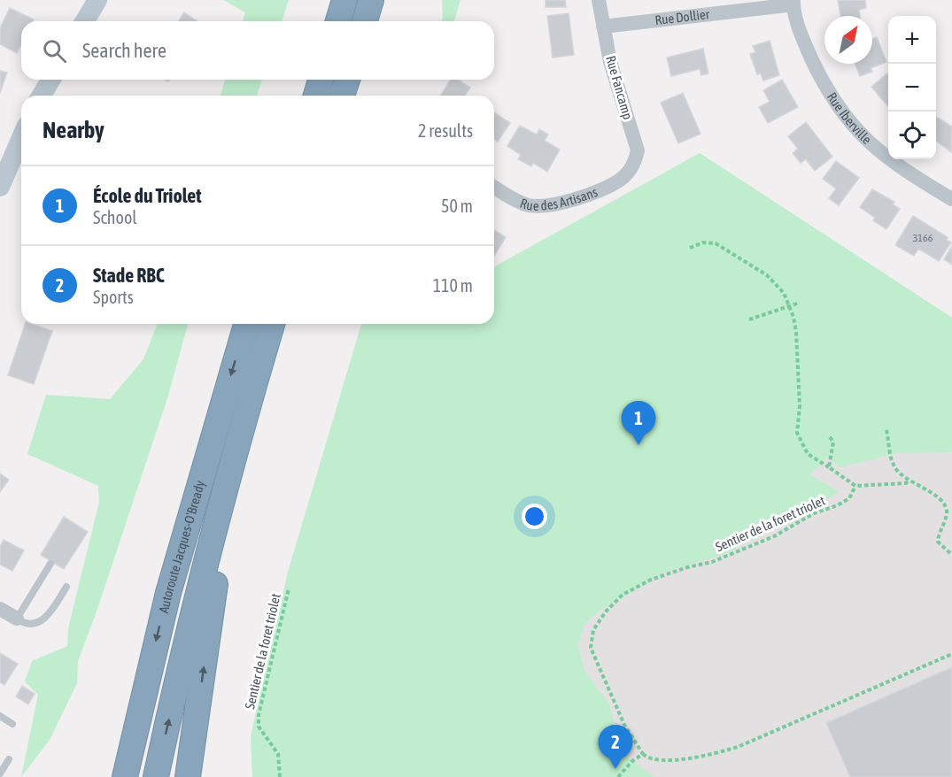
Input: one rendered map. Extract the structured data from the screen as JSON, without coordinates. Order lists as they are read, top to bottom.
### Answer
{
  "streets": {
    "highway": ["Autoroute Jacques-O'Bready"],
    "street": [
      "Rue Dollier",
      "Rue Fancamp",
      "Rue Iberville",
      "Rue des Artisans"
    ],
    "path": ["Sentier de la foret triolet"]
  },
  "crossings": [
    ["Rue Dollier", "Rue Fancamp"],
    ["Rue Dollier", "Rue Iberville"],
    ["Rue Fancamp", "Rue des Artisans"]
  ],
  "house_numbers": ["3166"],
  "north": "top right",
  "page": {
    "map_buttons": ["+", "−"],
    "search": "Search here",
    "heading": ["Nearby", "2 results"],
    "list": [
      {
        "mark": "1",
        "name": "École du Triolet",
        "note": "School",
        "value": "50 m"
      },
      {
        "mark": "2",
        "name": "Stade RBC",
        "note": "Sports",
        "value": "110 m"
      }
    ],
    "pins": ["1", "2"]
  }
}
